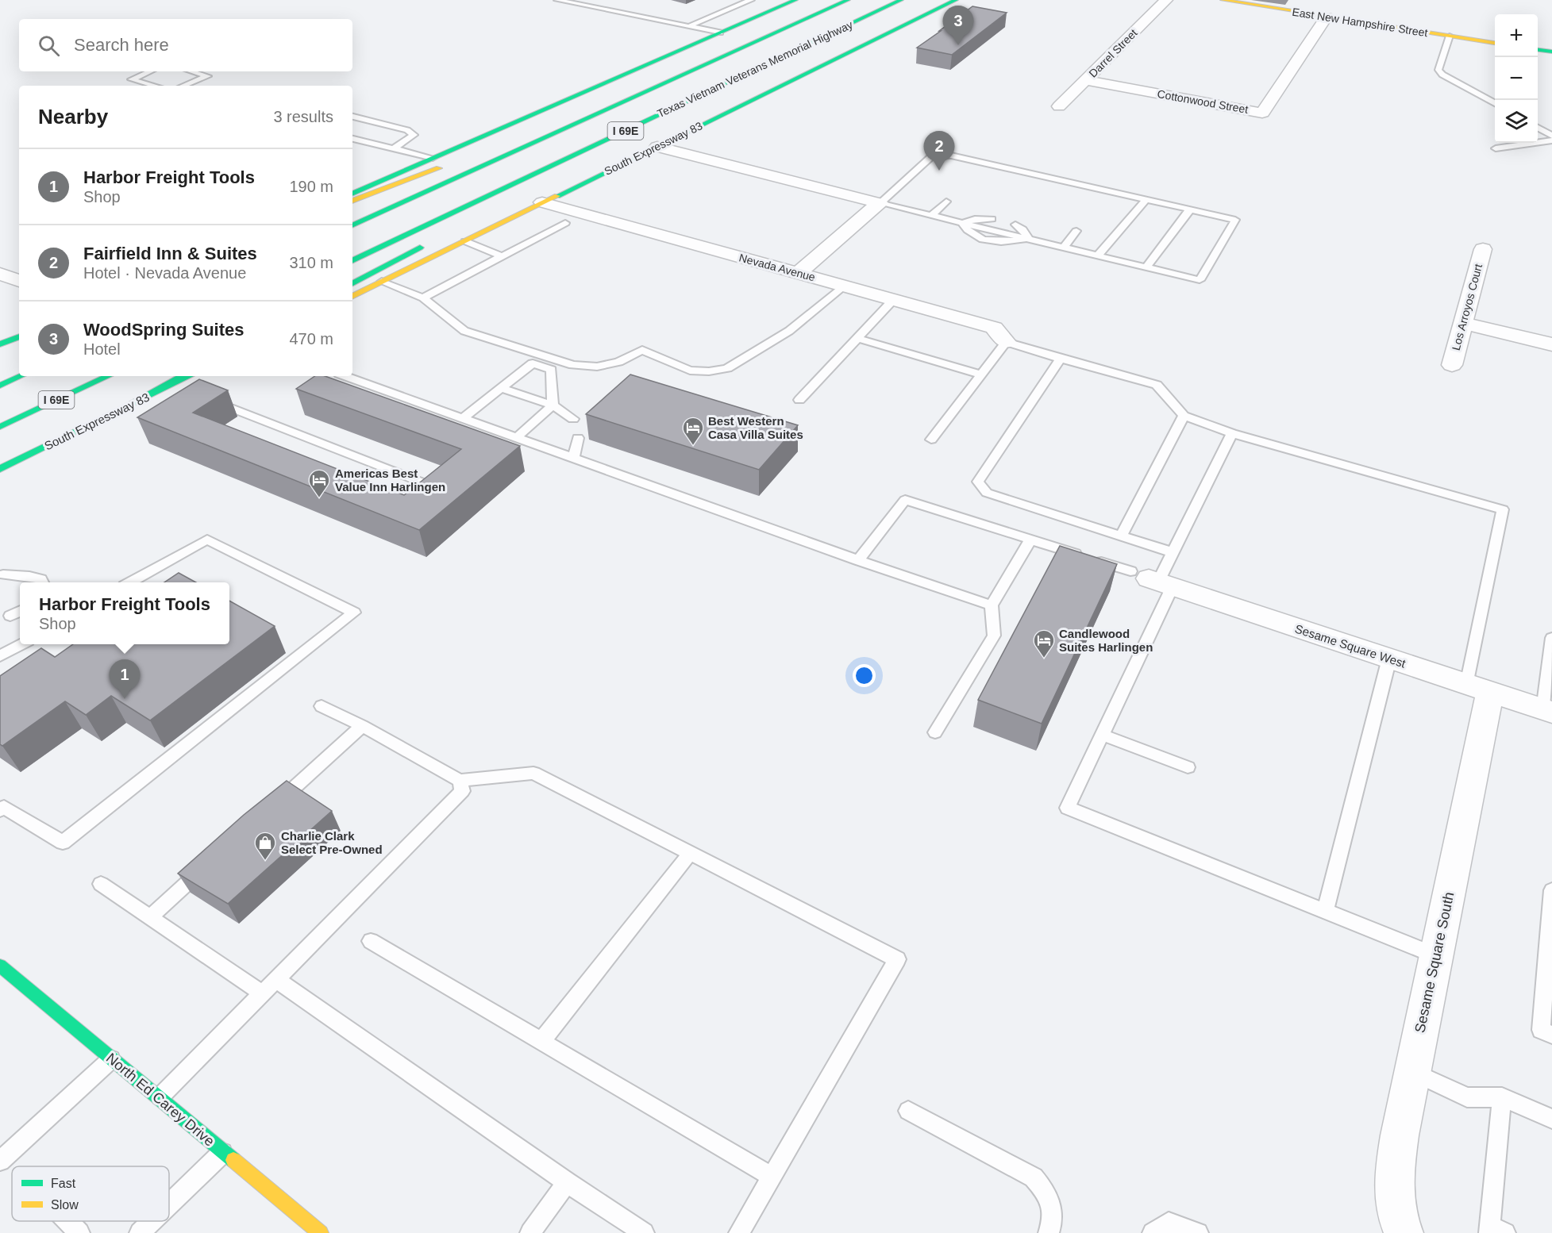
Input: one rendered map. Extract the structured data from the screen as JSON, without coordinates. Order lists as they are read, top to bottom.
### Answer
{
  "streets": {
    "main road": [
      "East New Hampshire Street",
      "Texas Vietnam Veterans Memorial Highway",
      "I 69E",
      "South Expressway 83",
      "North Ed Carey Drive"
    ],
    "street": [
      "Darrel Street",
      "Cottonwood Street",
      "Nevada Avenue",
      "Los Arroyos Court",
      "Sesame Square West",
      "Sesame Square South"
    ]
  },
  "crossings": [
    ["East New Hampshire Street", "Cottonwood Street"],
    ["Darrel Street", "Cottonwood Street"],
    ["South Expressway 83", "Nevada Avenue"],
    ["Sesame Square West", "Sesame Square South"]
  ],
  "places": {
    "hotel": ["Best Western Casa Villa Suites", "Americas Best Value Inn Harlingen", "Candlewood Suites Harlingen"],
    "shop": ["Charlie Clark Select Pre-Owned"]
  },
  "legend": ["Fast", "Slow"],
  "page": {
    "pins": ["3", "2", "1"],
    "map_buttons": ["+", "−"],
    "search": "Search here",
    "heading": ["Nearby", "3 results"],
    "list": [
      {
        "mark": "1",
        "name": "Harbor Freight Tools",
        "note": "Shop",
        "value": "190 m"
      },
      {
        "mark": "2",
        "name": "Fairfield Inn & Suites",
        "note": "Hotel · Nevada Avenue",
        "value": "310 m"
      },
      {
        "mark": "3",
        "name": "WoodSpring Suites",
        "note": "Hotel",
        "value": "470 m"
      }
    ],
    "popup": ["Harbor Freight Tools", "Shop"]
  }
}
